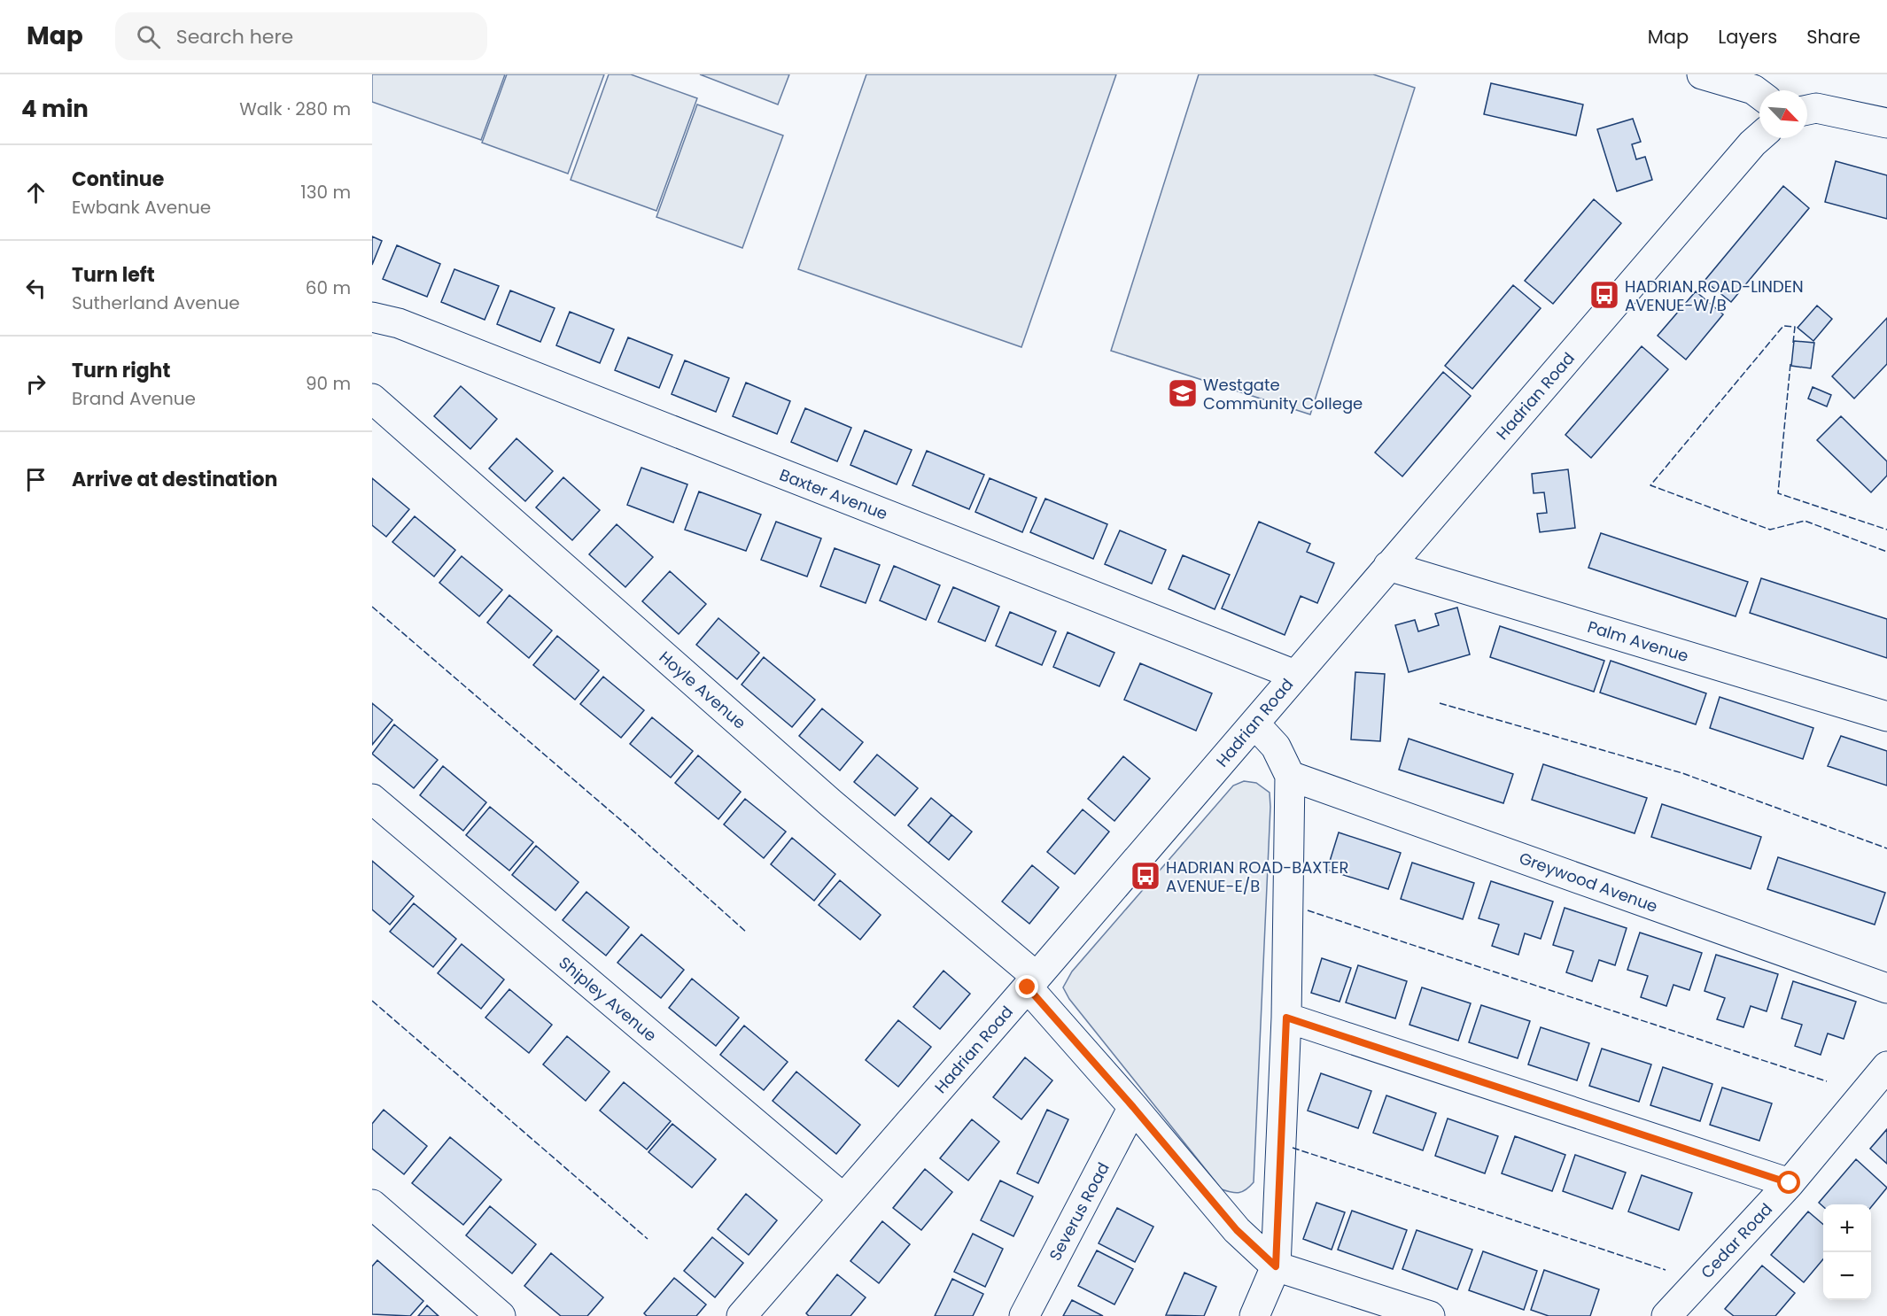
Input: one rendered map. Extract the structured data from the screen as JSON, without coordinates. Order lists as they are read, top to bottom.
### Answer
{
  "streets": {
    "street": [
      "Hadrian Road",
      "Baxter Avenue",
      "Palm Avenue",
      "Hoyle Avenue",
      "Greywood Avenue",
      "Shipley Avenue",
      "Severus Road",
      "Cedar Road"
    ]
  },
  "crossings": [
    ["Hadrian Road", "Baxter Avenue"],
    ["Hadrian Road", "Palm Avenue"],
    ["Hadrian Road", "Hoyle Avenue"],
    ["Hadrian Road", "Shipley Avenue"],
    ["Hoyle Avenue", "Severus Road"]
  ],
  "places": {
    "bus stop": ["HADRIAN ROAD-LINDEN AVENUE-W/B", "HADRIAN ROAD-BAXTER AVENUE-E/B"],
    "school or university": ["Westgate Community College"]
  },
  "north": "bottom right",
  "page": {
    "header": "Map",
    "search": "Search here",
    "nav": ["Map", "Layers", "Share"],
    "heading": ["4 min", "Walk · 280 m"],
    "list": [
      ["Continue", "Ewbank Avenue", "130 m"],
      ["Turn left", "Sutherland Avenue", "60 m"],
      ["Turn right", "Brand Avenue", "90 m"],
      "Arrive at destination"
    ],
    "map_buttons": ["+", "−"]
  }
}
